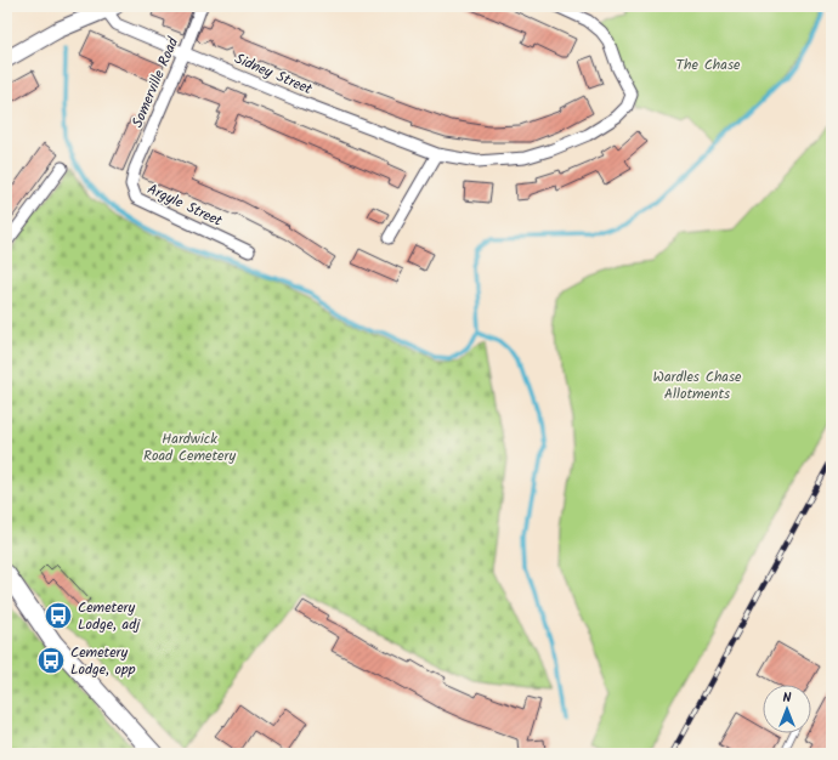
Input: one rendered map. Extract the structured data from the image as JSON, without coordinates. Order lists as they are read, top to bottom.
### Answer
{
  "streets": {
    "street": ["Sidney Street", "Somerville Road", "Argyle Street"]
  },
  "crossings": [
    ["Sidney Street", "Somerville Road"],
    ["Somerville Road", "Argyle Street"]
  ],
  "parks": ["The Chase", "Wardles Chase Allotments", "Hardwick Road Cemetery"],
  "places": {
    "bus stop": ["Cemetery Lodge, adj", "Cemetery Lodge, opp"]
  },
  "north": "top"
}
